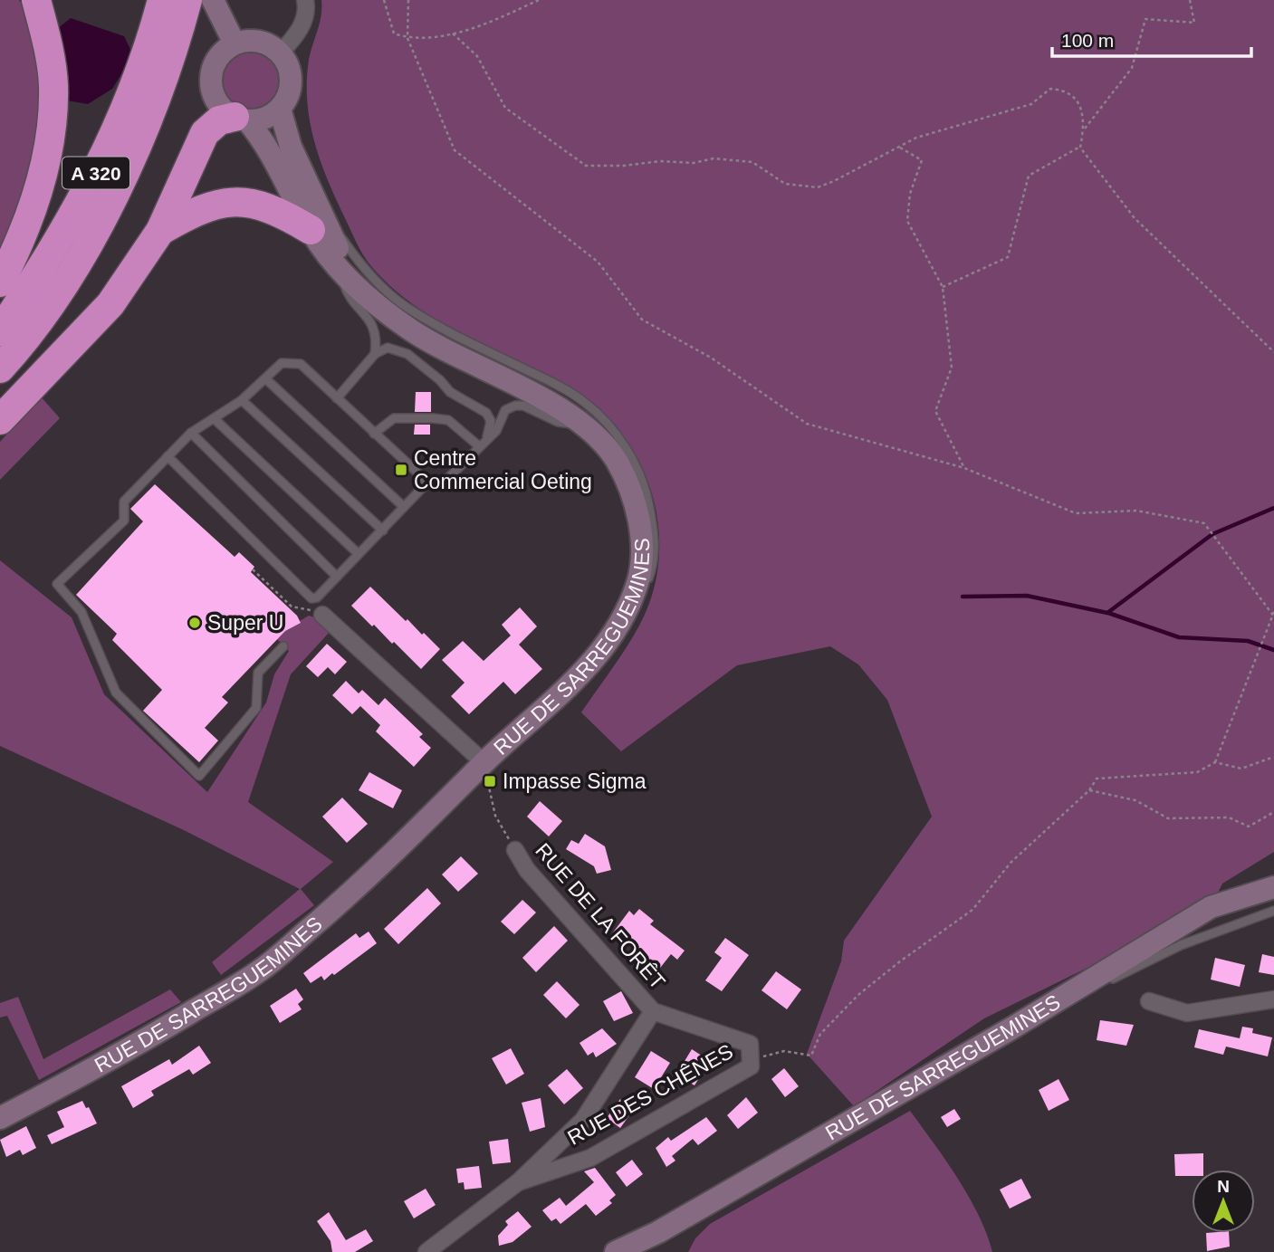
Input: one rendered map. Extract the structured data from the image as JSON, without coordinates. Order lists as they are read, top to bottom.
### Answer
{
  "streets": {
    "highway": ["A 320"],
    "main road": ["RUE DE SARREGUEMINES"],
    "street": ["RUE DE LA FORÊT", "RUE DES CHÊNES"]
  },
  "crossings": [
    ["RUE DE LA FORÊT", "RUE DES CHÊNES"]
  ],
  "places": {
    "transit": ["Centre Commercial Oeting", "Impasse Sigma"],
    "other": ["Super U"]
  },
  "scale_bar": "100 m",
  "north": "top"
}
